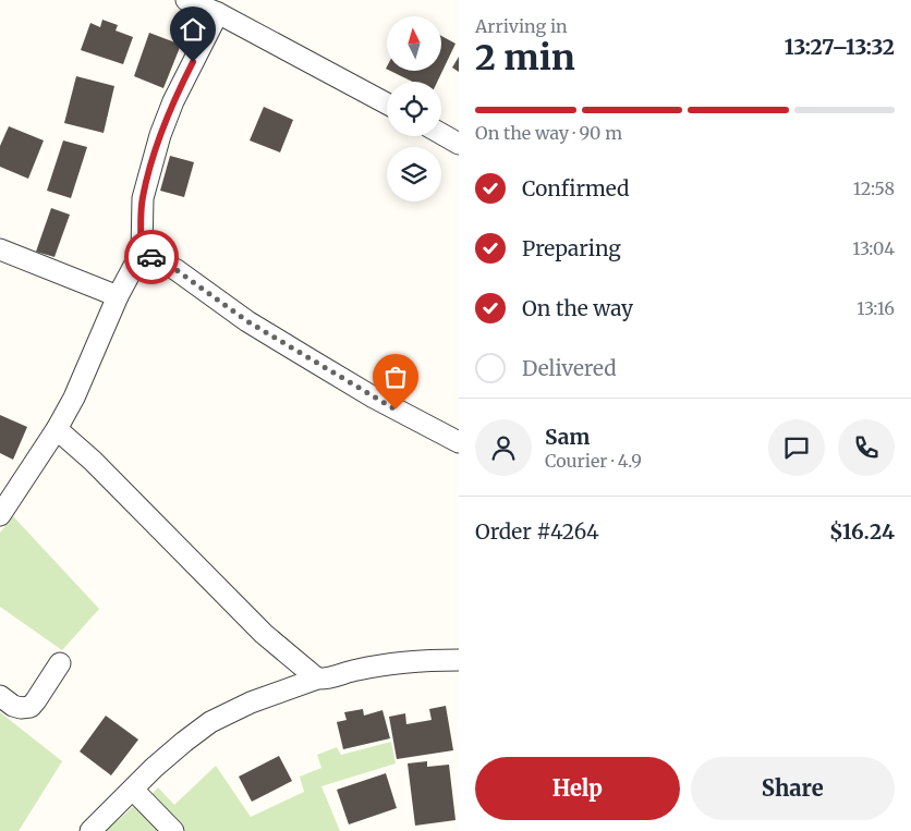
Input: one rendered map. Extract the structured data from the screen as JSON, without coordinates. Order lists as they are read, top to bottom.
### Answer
{
  "north": "top",
  "page": {
    "heading": ["2 min", "Arriving in", "13:27–13:32"],
    "panel": [
      "Sam",
      "Courier · 4.9",
      "Order #4264",
      "$16.24"
    ],
    "bar": "On the way · 90 m",
    "list": [
      ["Confirmed", "12:58"],
      ["Preparing", "13:04"],
      ["On the way", "13:16"],
      "Delivered"
    ],
    "buttons": ["Help", "Share"]
  }
}
